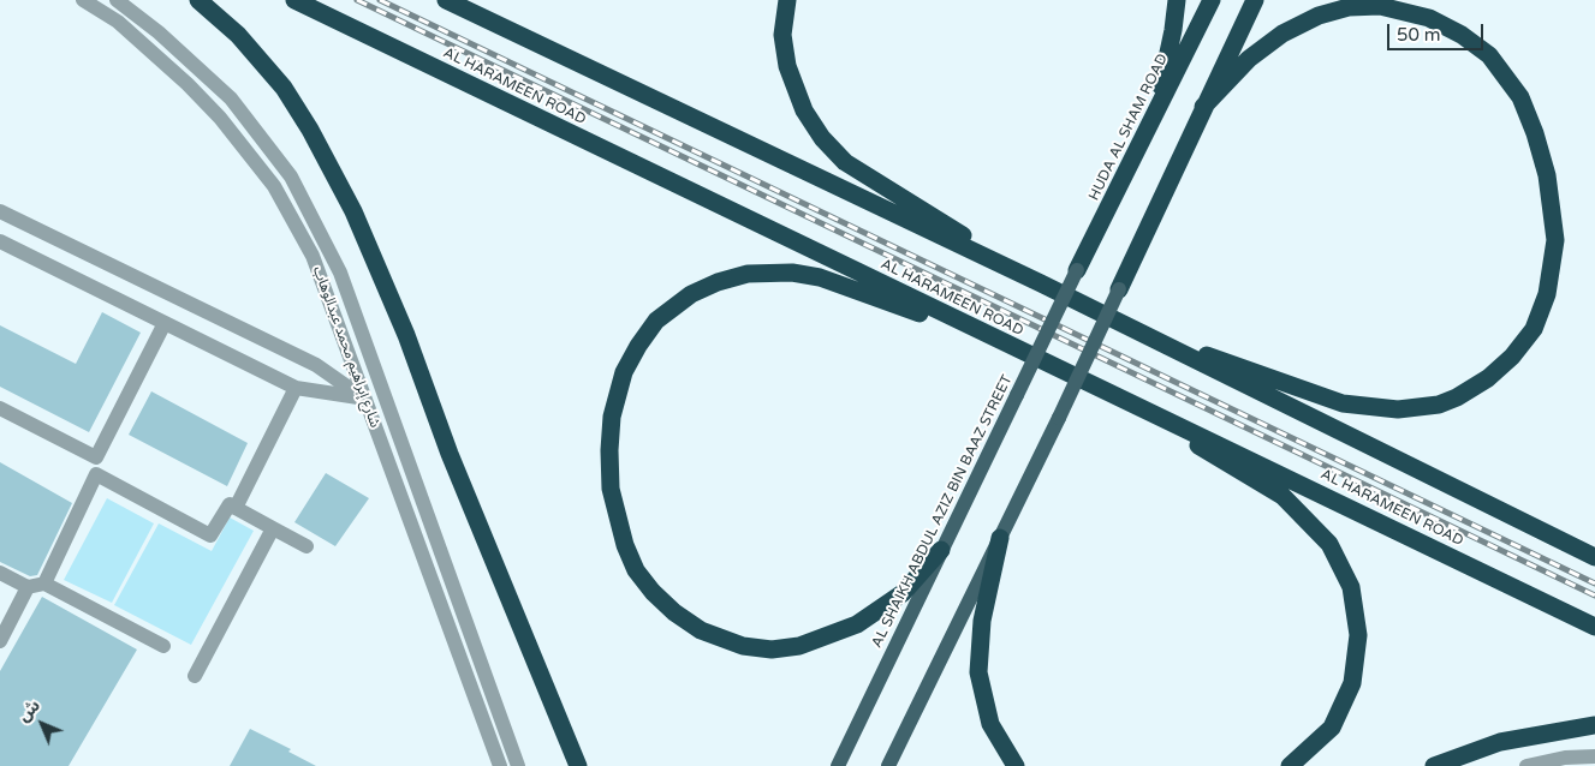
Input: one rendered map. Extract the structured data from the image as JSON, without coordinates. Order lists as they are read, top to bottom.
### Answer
{
  "streets": {
    "highway": ["AL HARAMEEN ROAD", "HUDA AL SHAM ROAD"],
    "main road": ["AL SHAIKH ABDUL AZIZ BIN BAAZ STREET"],
    "street": ["شارع إبراهيم محمد عبدالوهاب"]
  },
  "crossings": [
    ["HUDA AL SHAM ROAD", "AL SHAIKH ABDUL AZIZ BIN BAAZ STREET"]
  ],
  "scale_bar": "50 m",
  "north": "top left"
}
